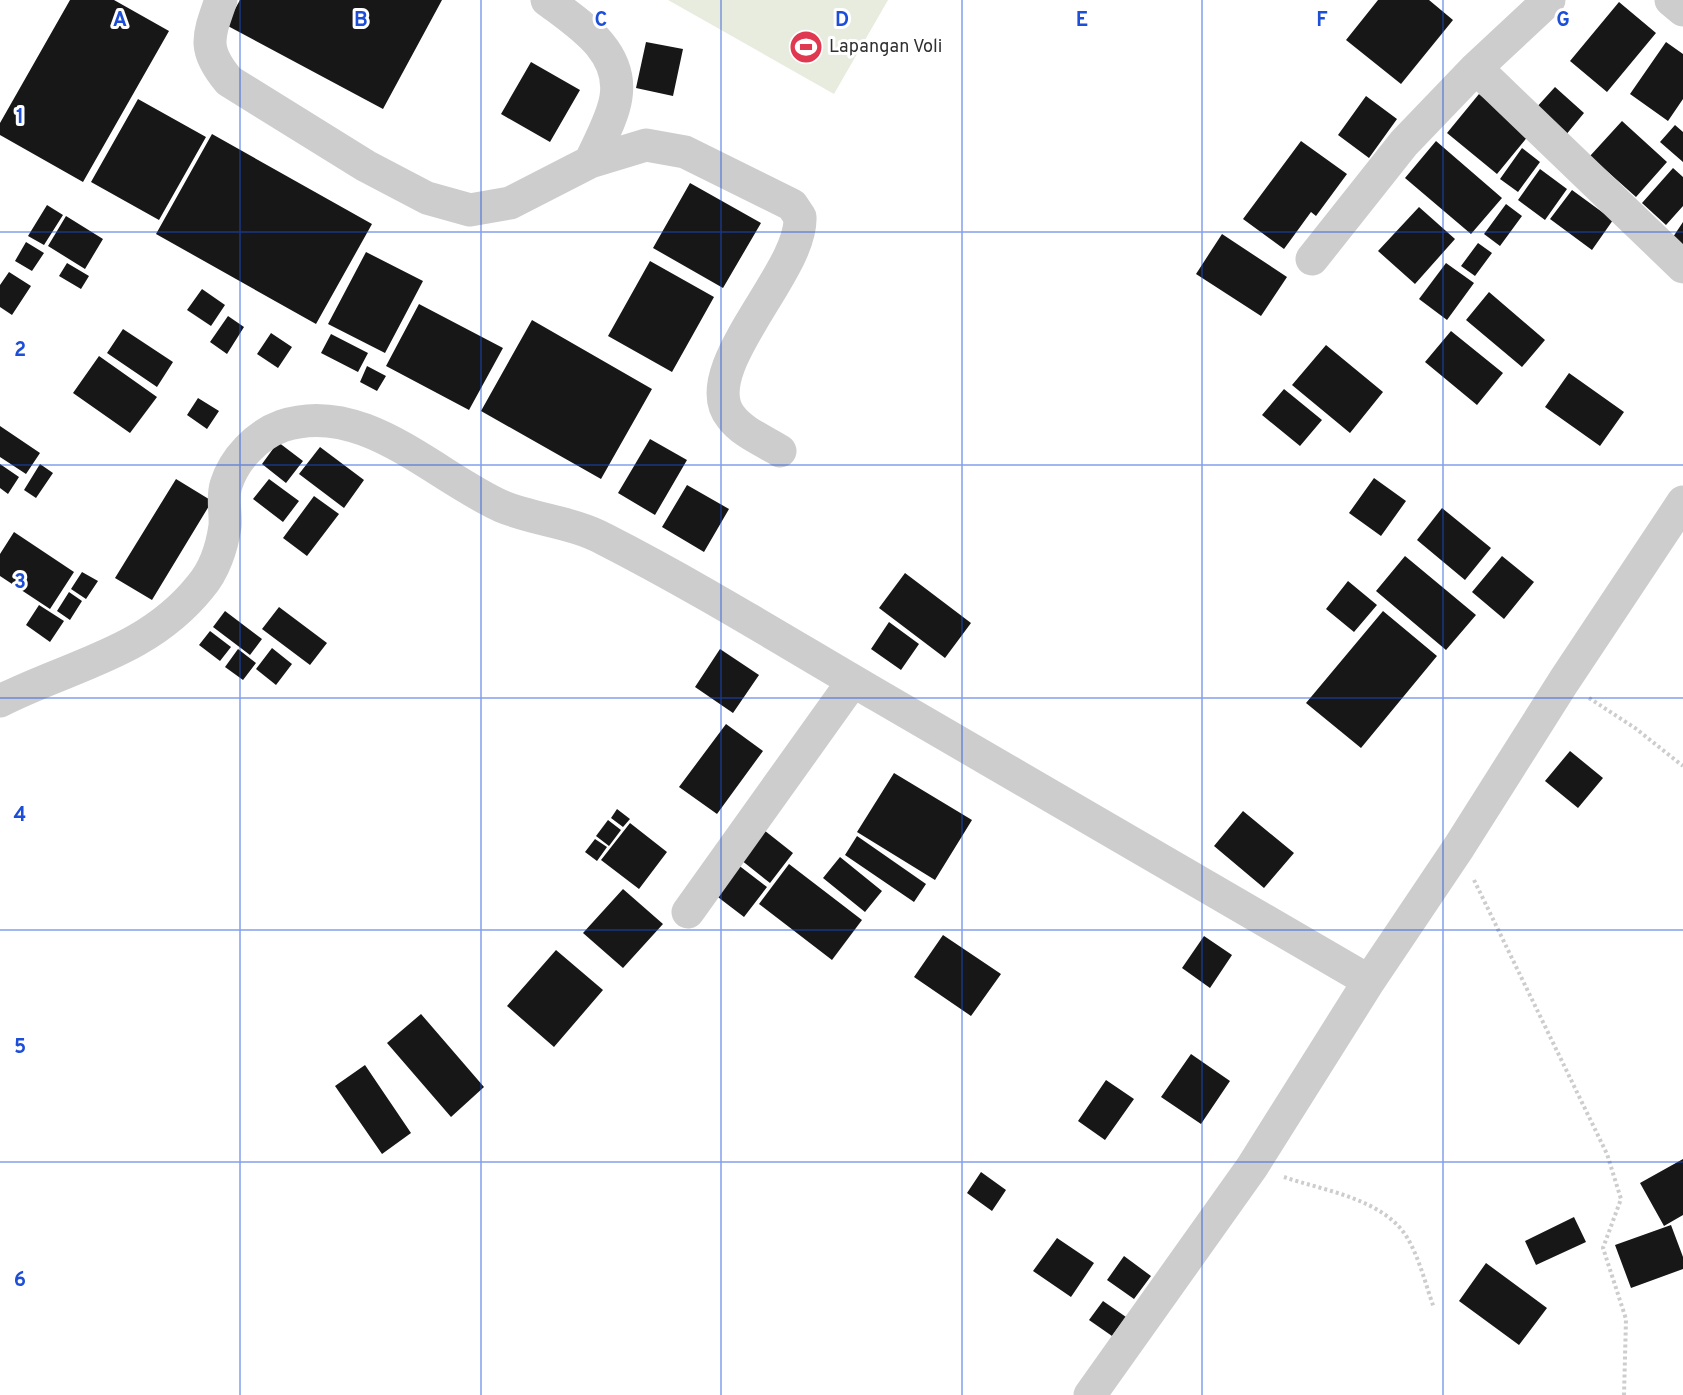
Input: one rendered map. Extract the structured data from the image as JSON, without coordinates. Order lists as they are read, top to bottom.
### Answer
{
  "places": {
    "sports": ["Lapangan Voli"]
  },
  "grid": {
    "columns": [
      "A",
      "B",
      "C",
      "D",
      "E",
      "F",
      "G"
    ],
    "rows": [
      "1",
      "2",
      "3",
      "4",
      "5",
      "6"
    ]
  }
}
